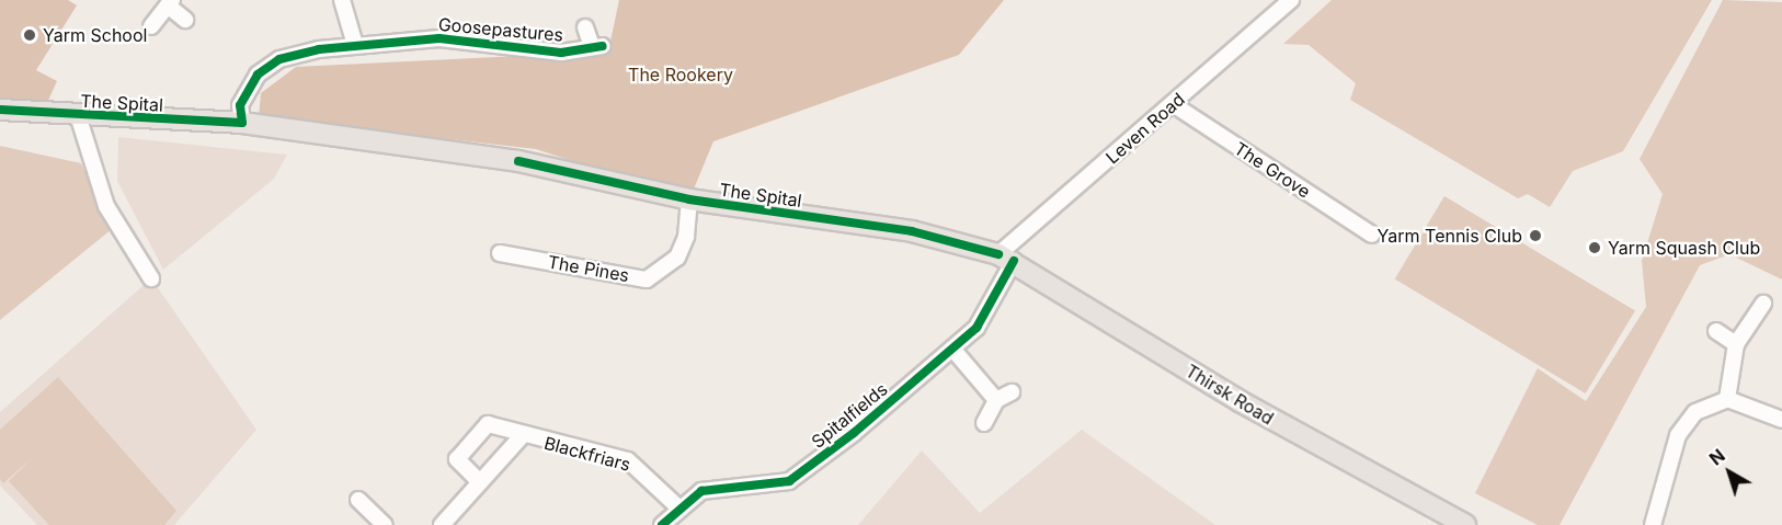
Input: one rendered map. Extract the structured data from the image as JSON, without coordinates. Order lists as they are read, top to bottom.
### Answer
{
  "streets": {
    "main road": ["The Spital", "Thirsk Road"],
    "street": [
      "Goosepastures",
      "Leven Road",
      "The Grove",
      "The Pines",
      "Spitalfields",
      "Blackfriars"
    ]
  },
  "crossings": [
    ["Goosepastures", "The Spital"],
    ["The Spital", "Leven Road"],
    ["The Spital", "The Pines"],
    ["The Spital", "Thirsk Road"],
    ["The Spital", "Spitalfields"],
    ["Leven Road", "The Grove"],
    ["Leven Road", "Thirsk Road"],
    ["Leven Road", "Spitalfields"],
    ["Thirsk Road", "Spitalfields"],
    ["Spitalfields", "Blackfriars"]
  ],
  "parks": ["The Rookery"],
  "places": ["Yarm School", "Yarm Tennis Club", "Yarm Squash Club"],
  "north": "top left"
}
